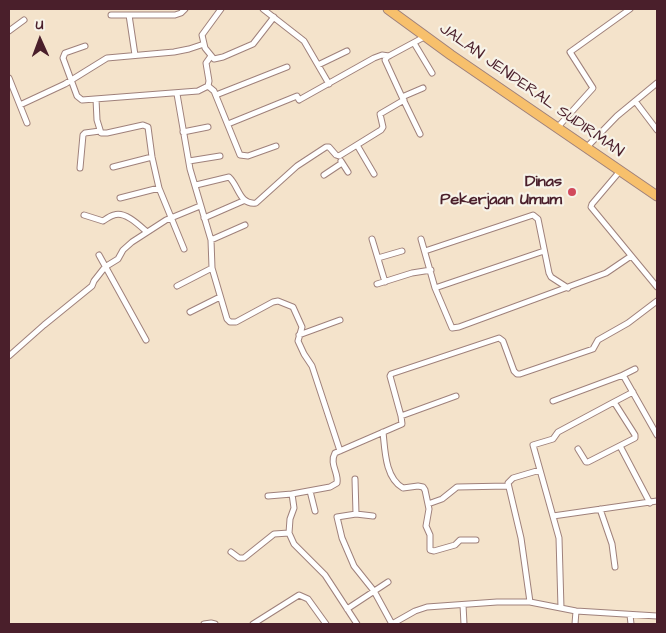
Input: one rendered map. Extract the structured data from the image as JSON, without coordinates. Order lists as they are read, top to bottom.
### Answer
{
  "streets": {
    "highway": ["JALAN JENDERAL SUDIRMAN"]
  },
  "places": ["Dinas Pekerjaan Umum"],
  "north": "top"
}
